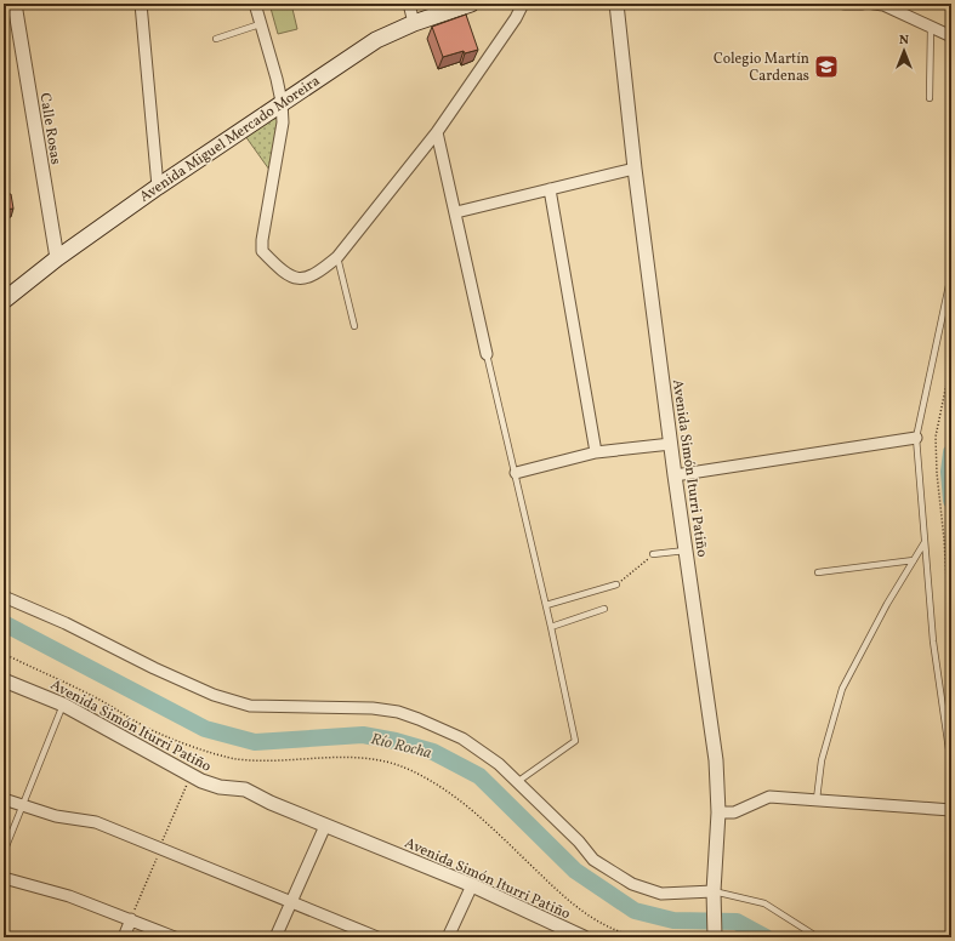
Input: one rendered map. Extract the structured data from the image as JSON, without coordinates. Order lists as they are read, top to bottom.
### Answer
{
  "streets": {
    "main road": ["Avenida Miguel Mercado Moreira"],
    "street": ["Calle Rosas", "Avenida Simón Iturri Patiño"]
  },
  "crossings": [
    ["Calle Rosas", "Avenida Miguel Mercado Moreira"]
  ],
  "water": ["Río Rocha"],
  "places": {
    "school or university": ["Colegio Martín Cardenas"]
  },
  "north": "top"
}
